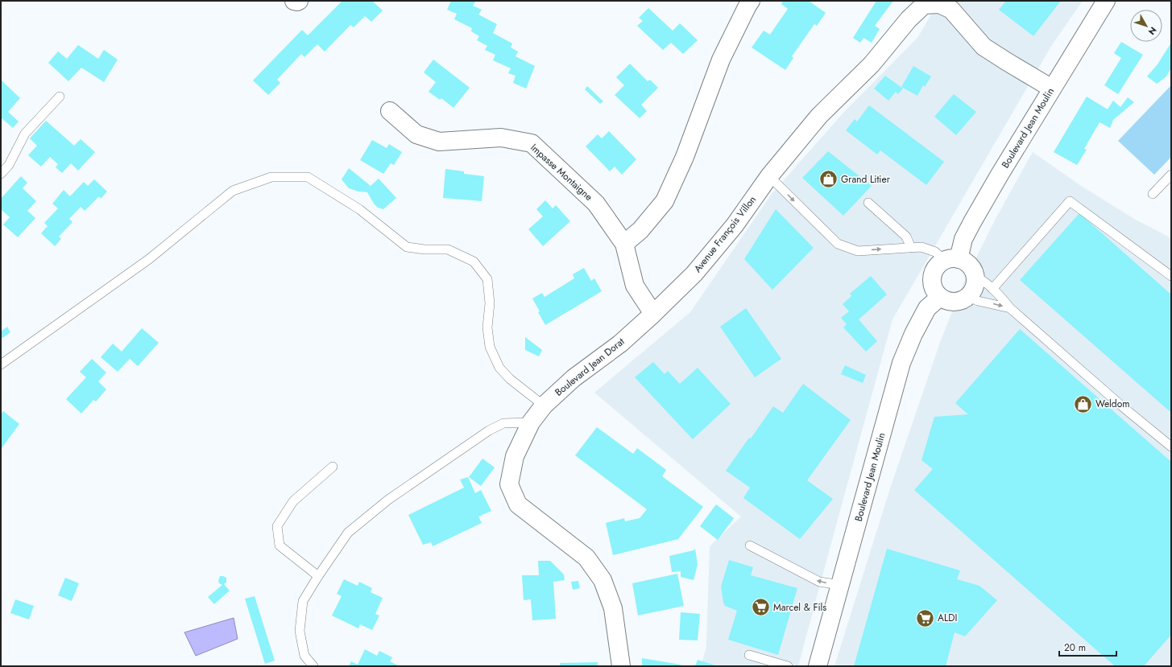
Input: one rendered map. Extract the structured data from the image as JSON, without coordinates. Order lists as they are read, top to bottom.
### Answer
{
  "streets": {
    "street": [
      "Boulevard Jean Moulin",
      "Impasse Montaigne",
      "Avenue François Villon",
      "Boulevard Jean Dorat"
    ]
  },
  "crossings": [
    ["Boulevard Jean Moulin", "Avenue François Villon"],
    ["Avenue François Villon", "Boulevard Jean Dorat"]
  ],
  "places": {
    "shop": ["Grand Litier", "Weldom"],
    "supermarket": ["Marcel & Fils", "ALDI"]
  },
  "scale_bar": "20 m",
  "north": "bottom right"
}
